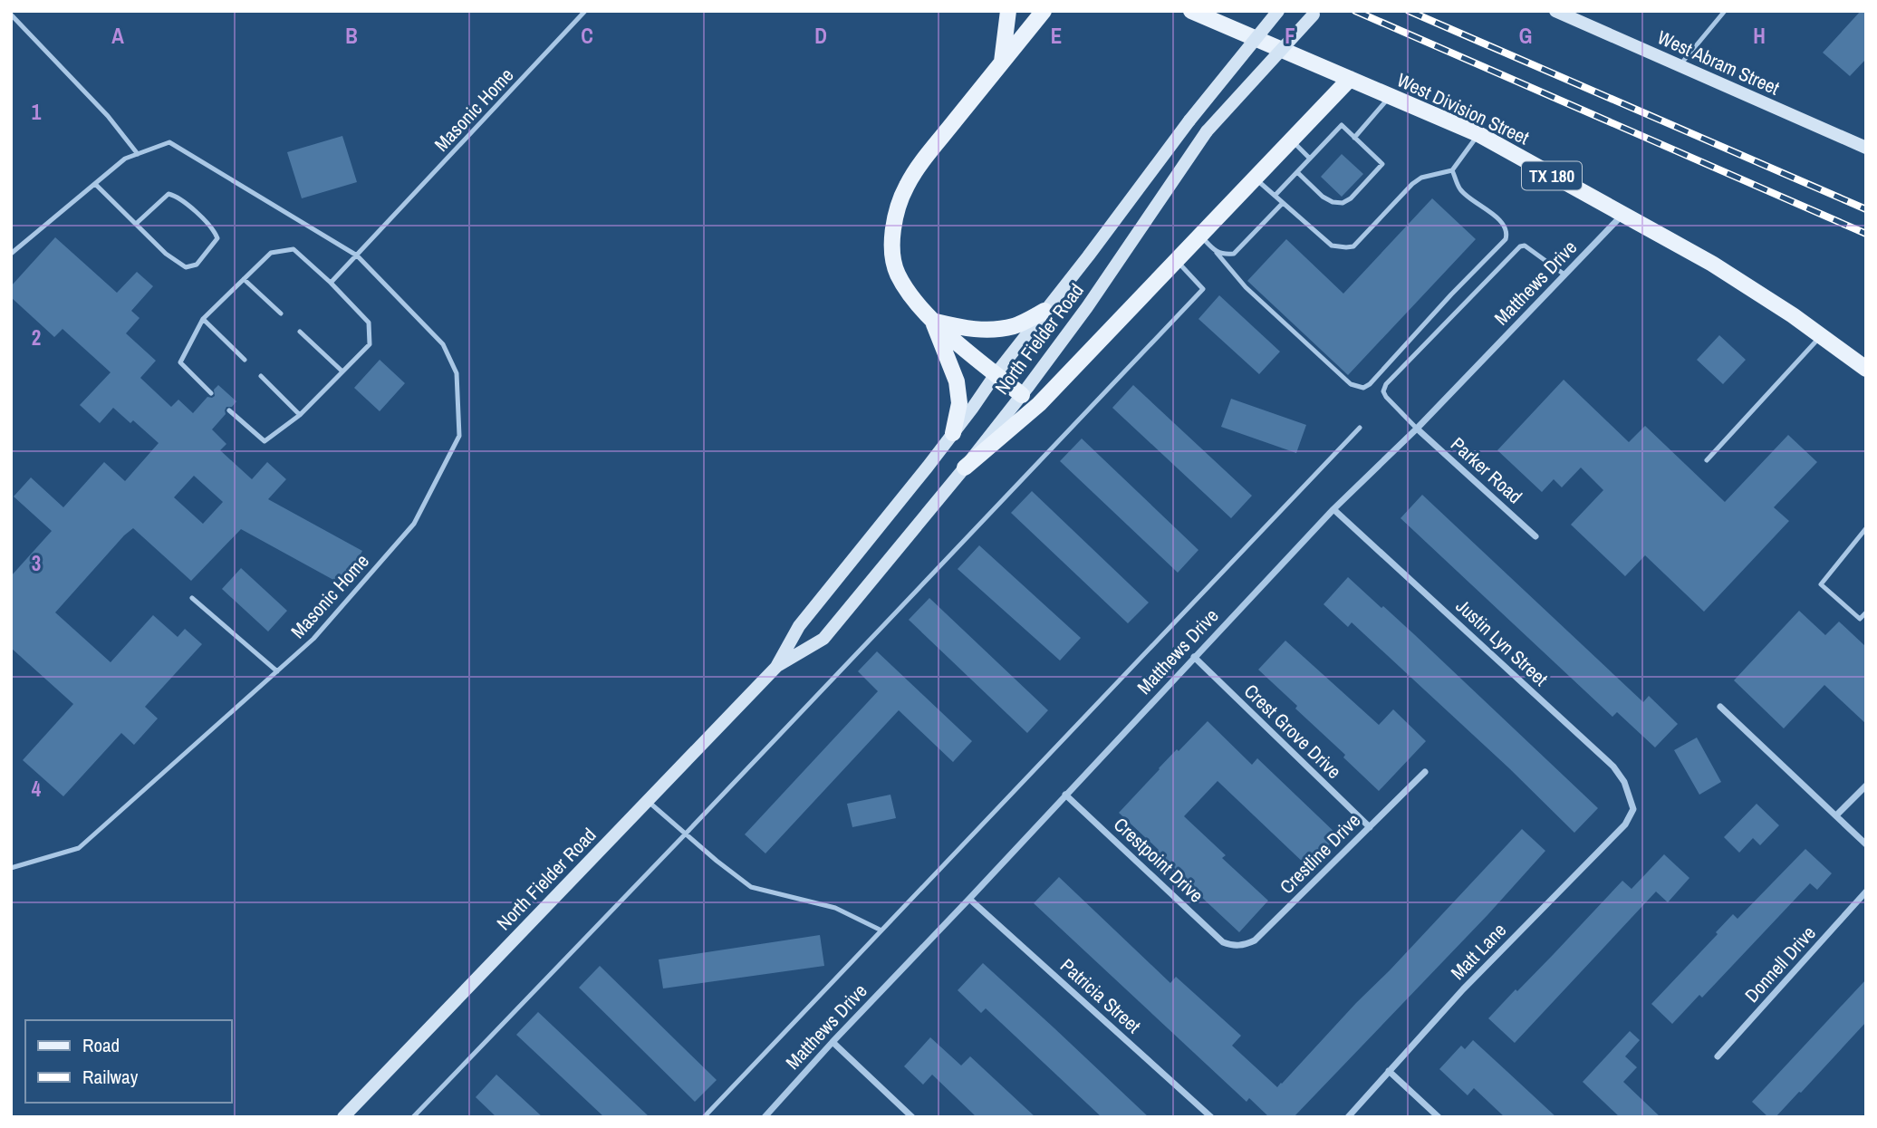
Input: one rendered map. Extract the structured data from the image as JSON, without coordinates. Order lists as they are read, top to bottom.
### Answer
{
  "streets": {
    "main road": [
      "West Abram Street",
      "West Division Street",
      "TX 180",
      "North Fielder Road"
    ],
    "street": [
      "Matthews Drive",
      "Parker Road",
      "Justin Lyn Street",
      "Crest Grove Drive",
      "Crestline Drive",
      "Crestpoint Drive",
      "Matt Lane",
      "Donnell Drive",
      "Patricia Street"
    ],
    "lane": ["Masonic Home"]
  },
  "crossings": [
    ["West Division Street", "Matthews Drive"],
    ["Matthews Drive", "Parker Road"],
    ["Matthews Drive", "Justin Lyn Street"],
    ["Matthews Drive", "Crest Grove Drive"],
    ["Matthews Drive", "Crestpoint Drive"],
    ["Matthews Drive", "Patricia Street"],
    ["Justin Lyn Street", "Matt Lane"],
    ["Crest Grove Drive", "Crestline Drive"],
    ["Crestline Drive", "Crestpoint Drive"]
  ],
  "legend": ["Road", "Railway"],
  "grid": {
    "columns": [
      "A",
      "B",
      "C",
      "D",
      "E",
      "F",
      "G",
      "H"
    ],
    "rows": [
      "1",
      "2",
      "3",
      "4"
    ]
  }
}
